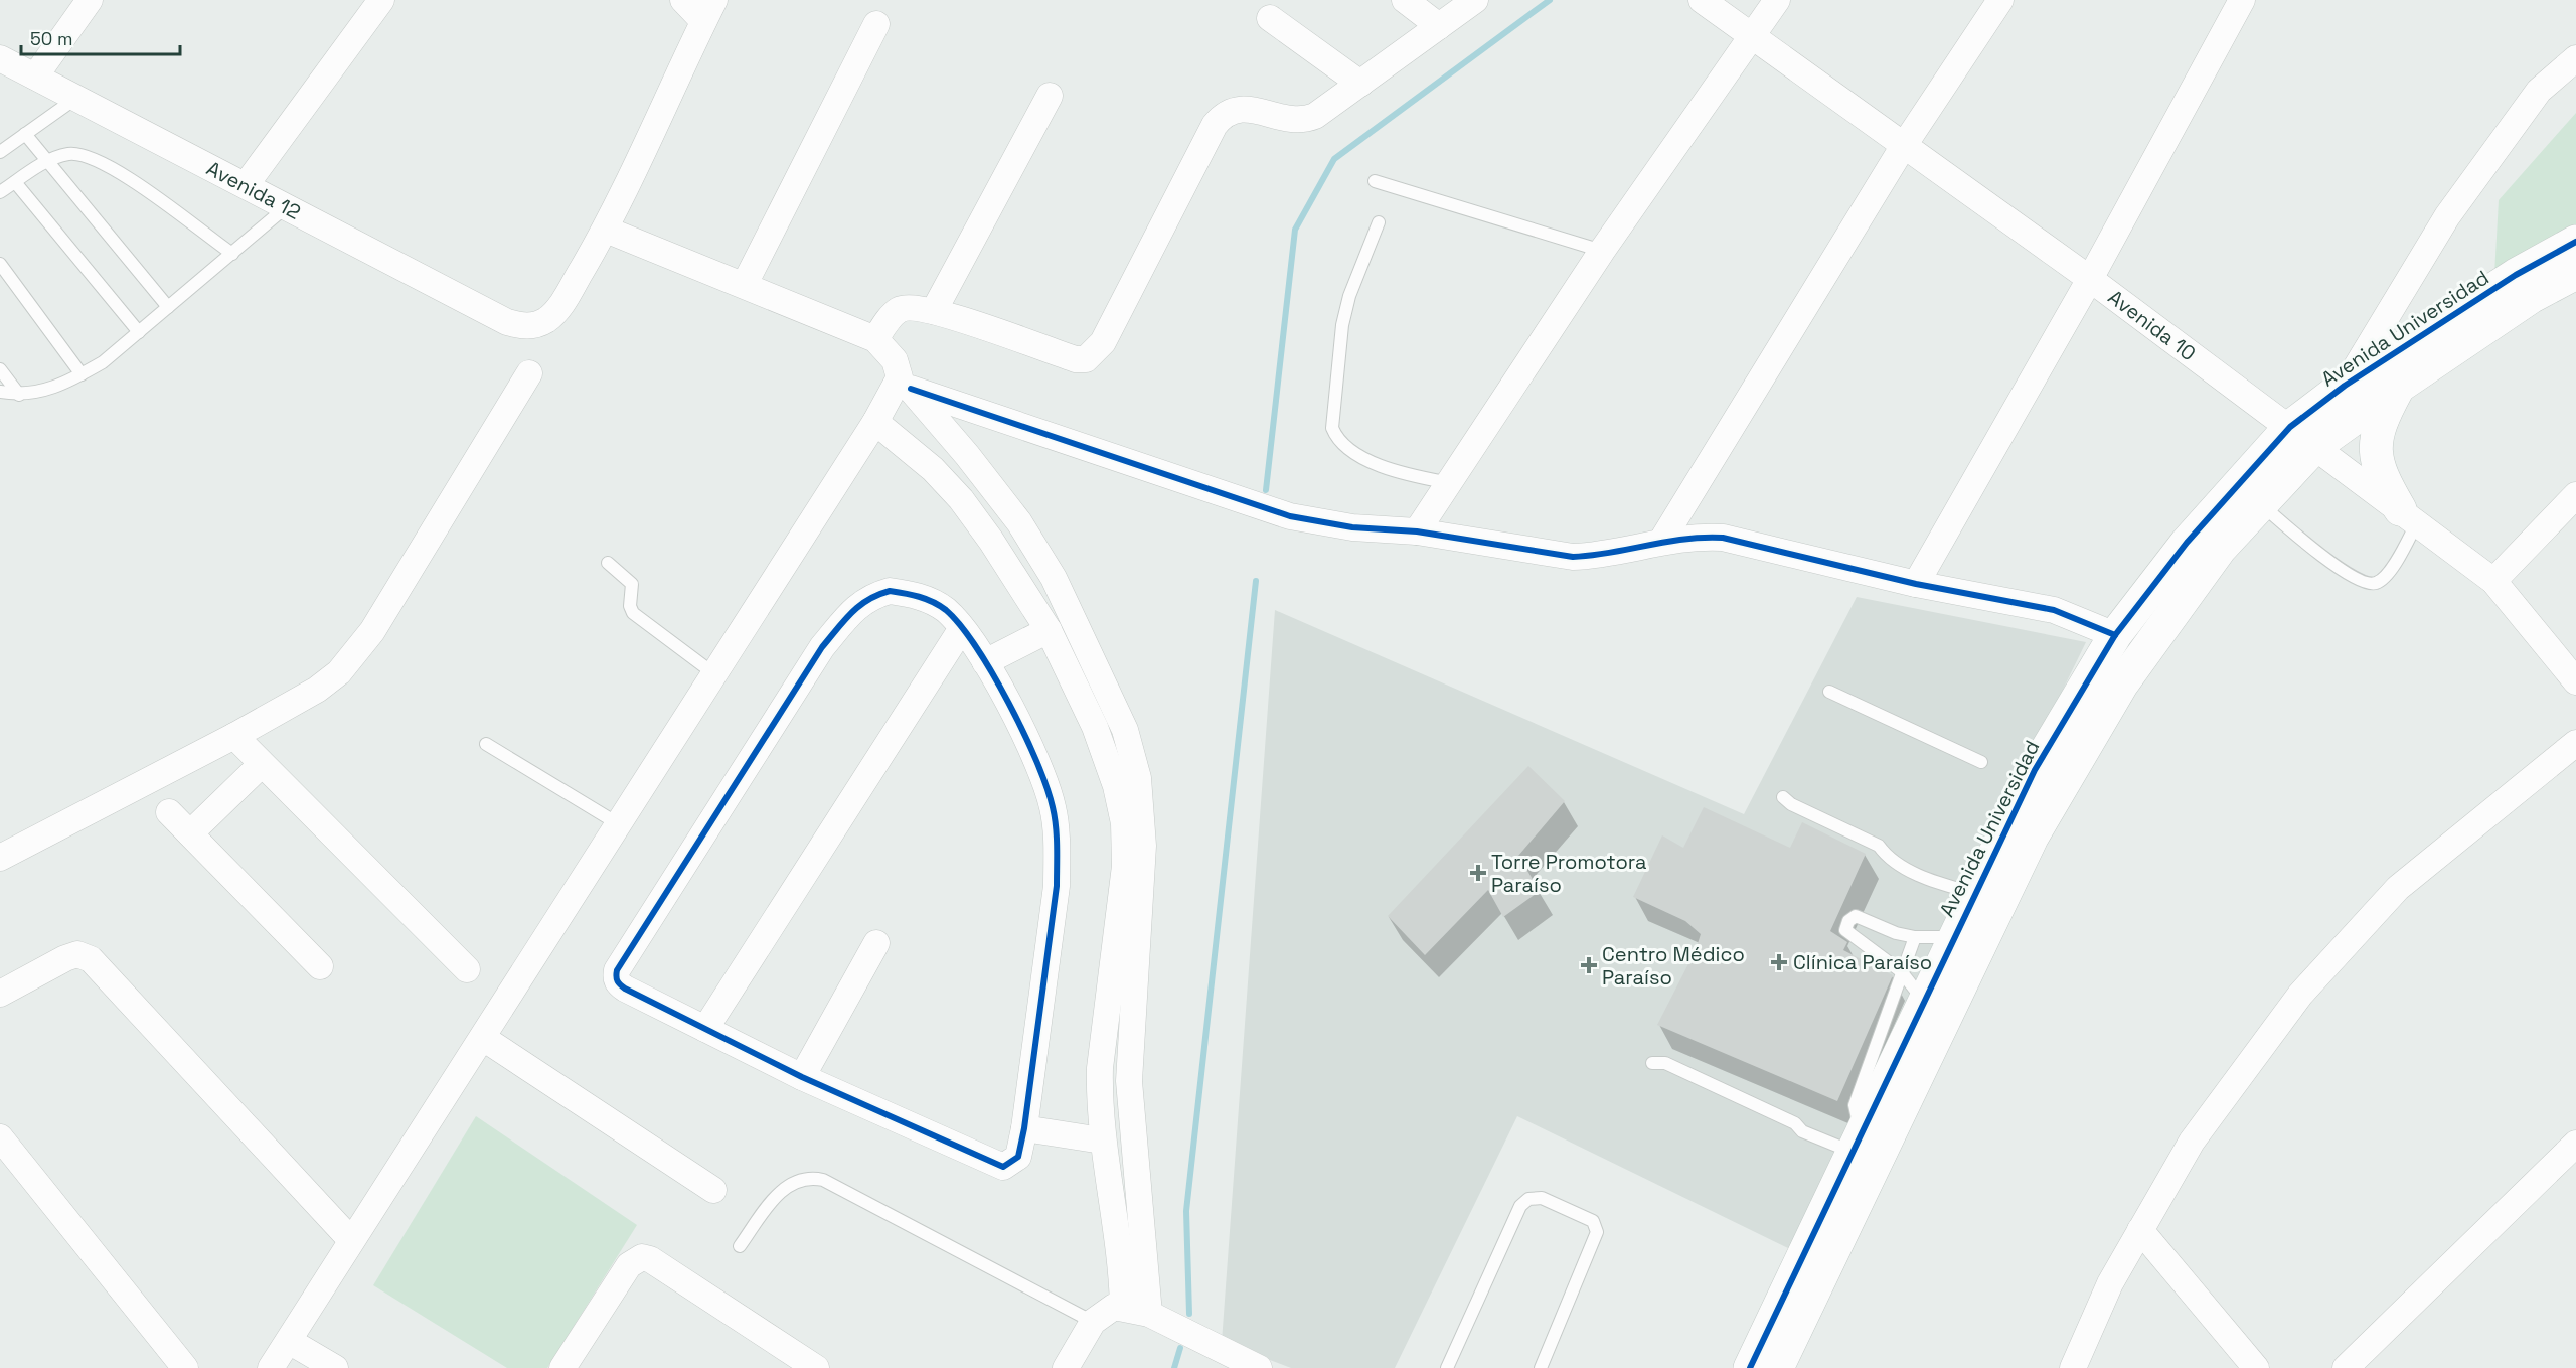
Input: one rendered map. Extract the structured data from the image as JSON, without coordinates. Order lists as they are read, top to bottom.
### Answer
{
  "streets": {
    "street": ["Avenida 12", "Avenida 10", "Avenida Universidad"]
  },
  "crossings": [
    ["Avenida 10", "Avenida Universidad"]
  ],
  "places": {
    "health": ["Torre Promotora Paraíso", "Clínica Paraíso", "Centro Médico Paraíso"]
  },
  "scale_bar": "50 m"
}
